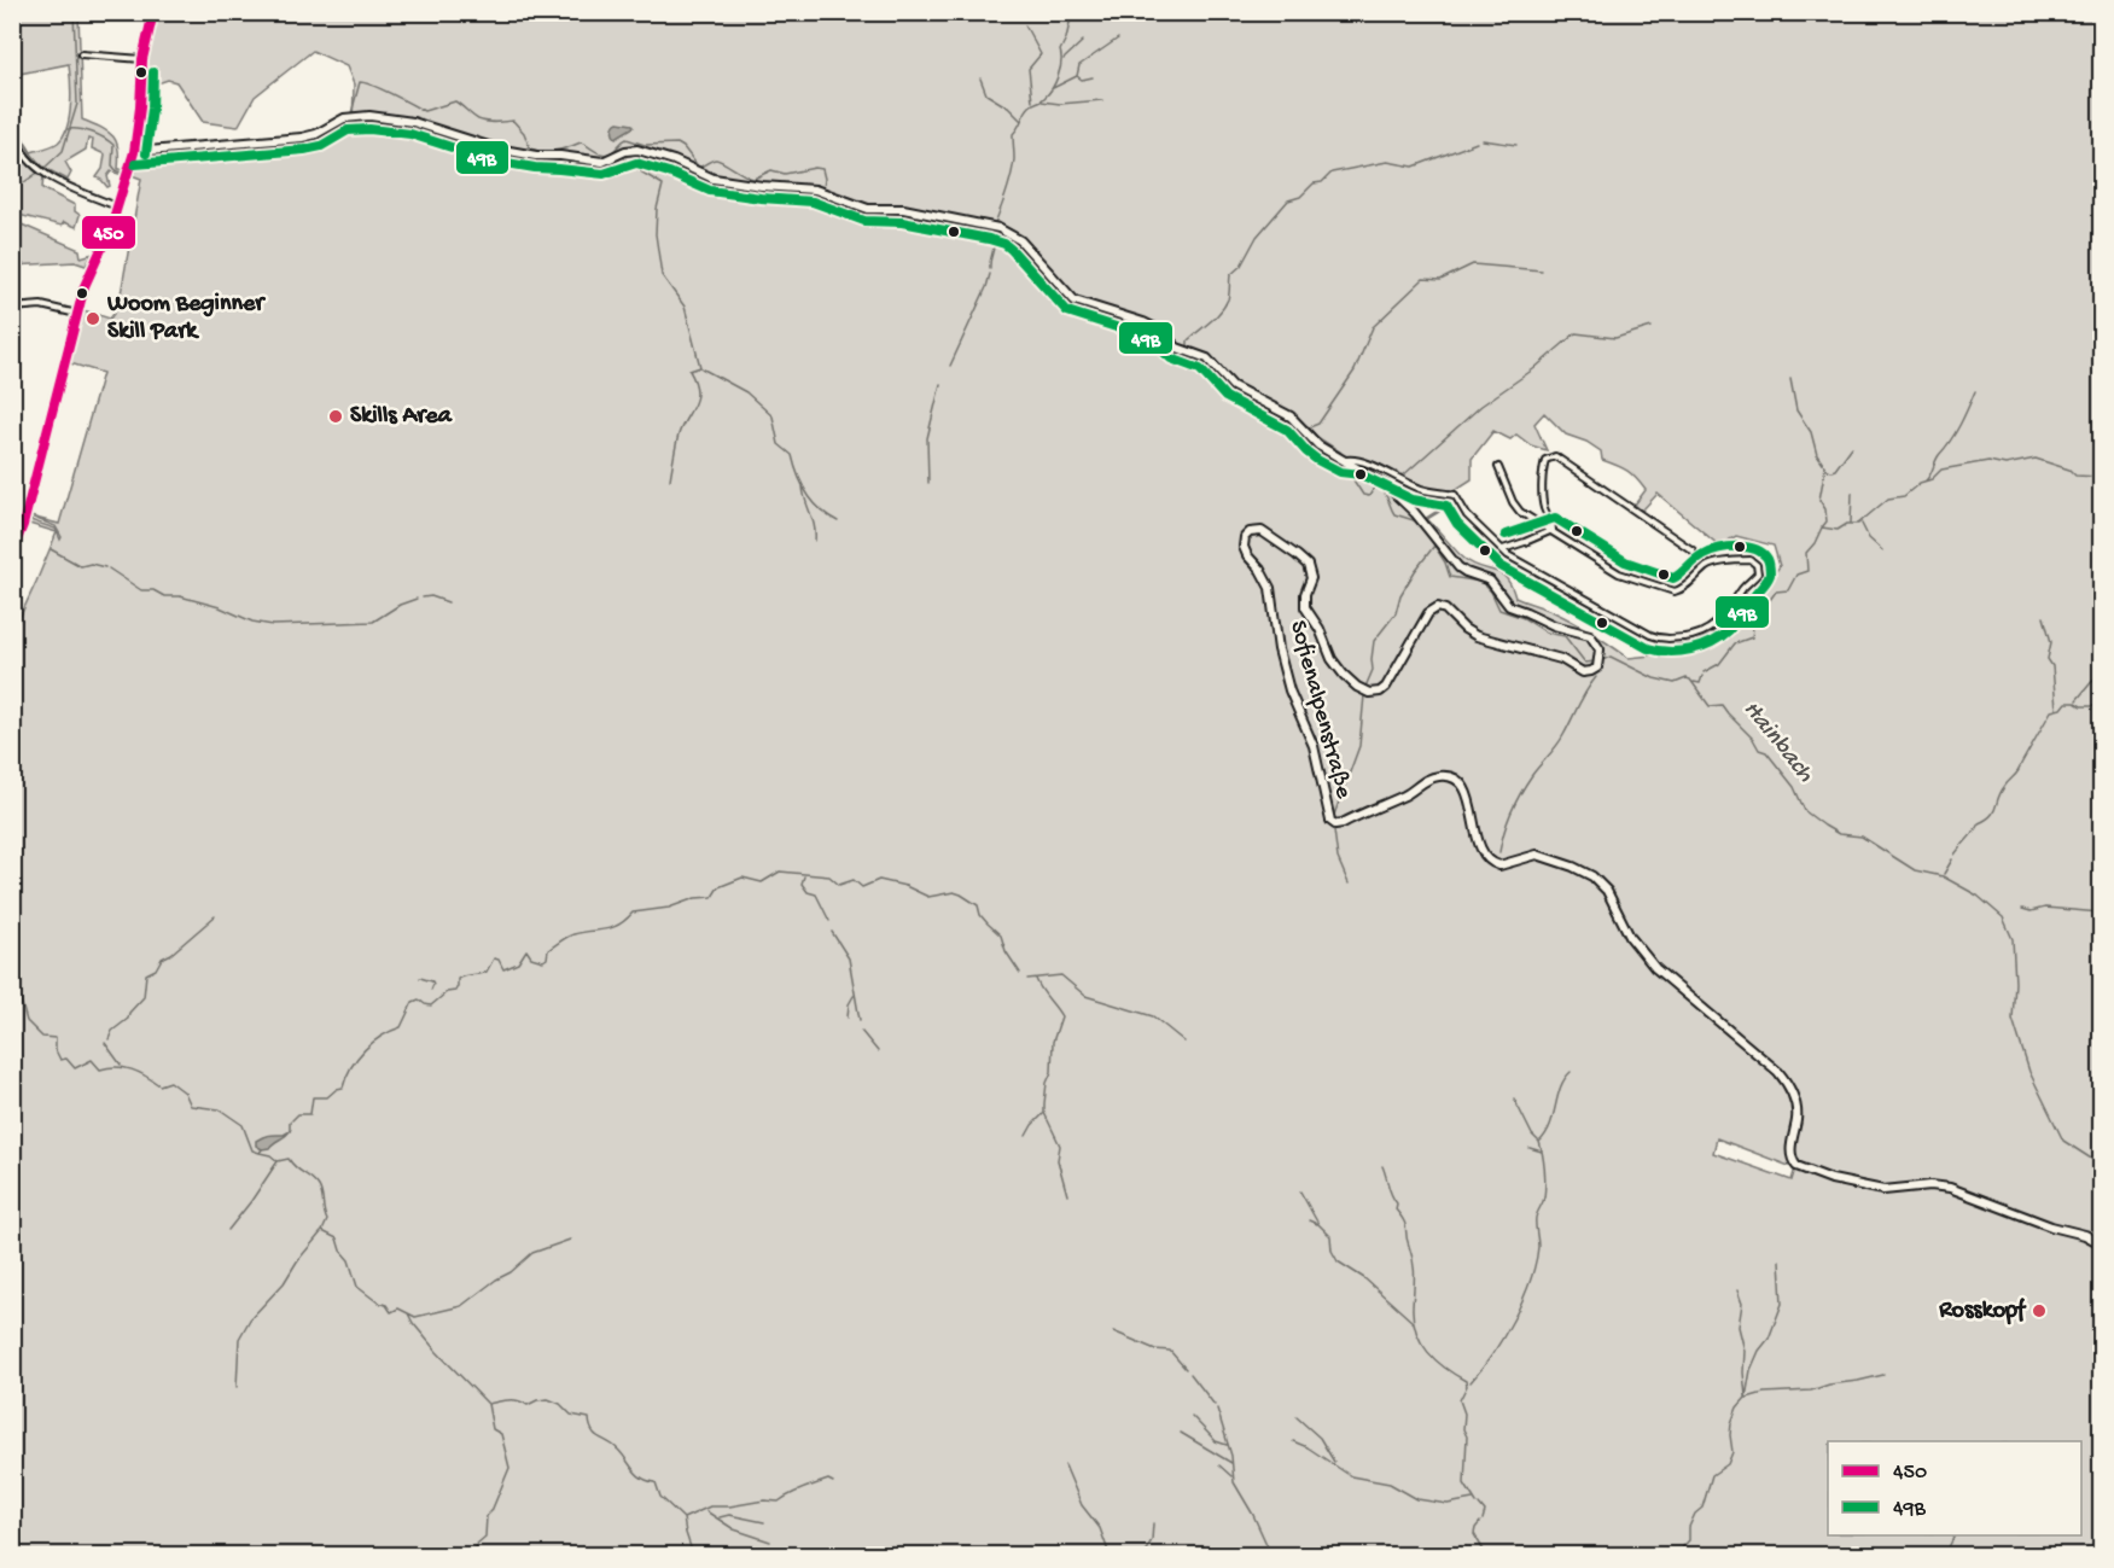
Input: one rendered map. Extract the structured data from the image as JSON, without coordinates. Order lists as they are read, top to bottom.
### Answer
{
  "streets": {
    "street": ["Sofienalpenstraße"]
  },
  "water": ["Hainbach"],
  "places": ["Woom Beginner Skill Park", "Skills Area", "Rosskopf"],
  "lines": ["transit line 450", "transit line 49B"],
  "legend": ["450", "49B"]
}
